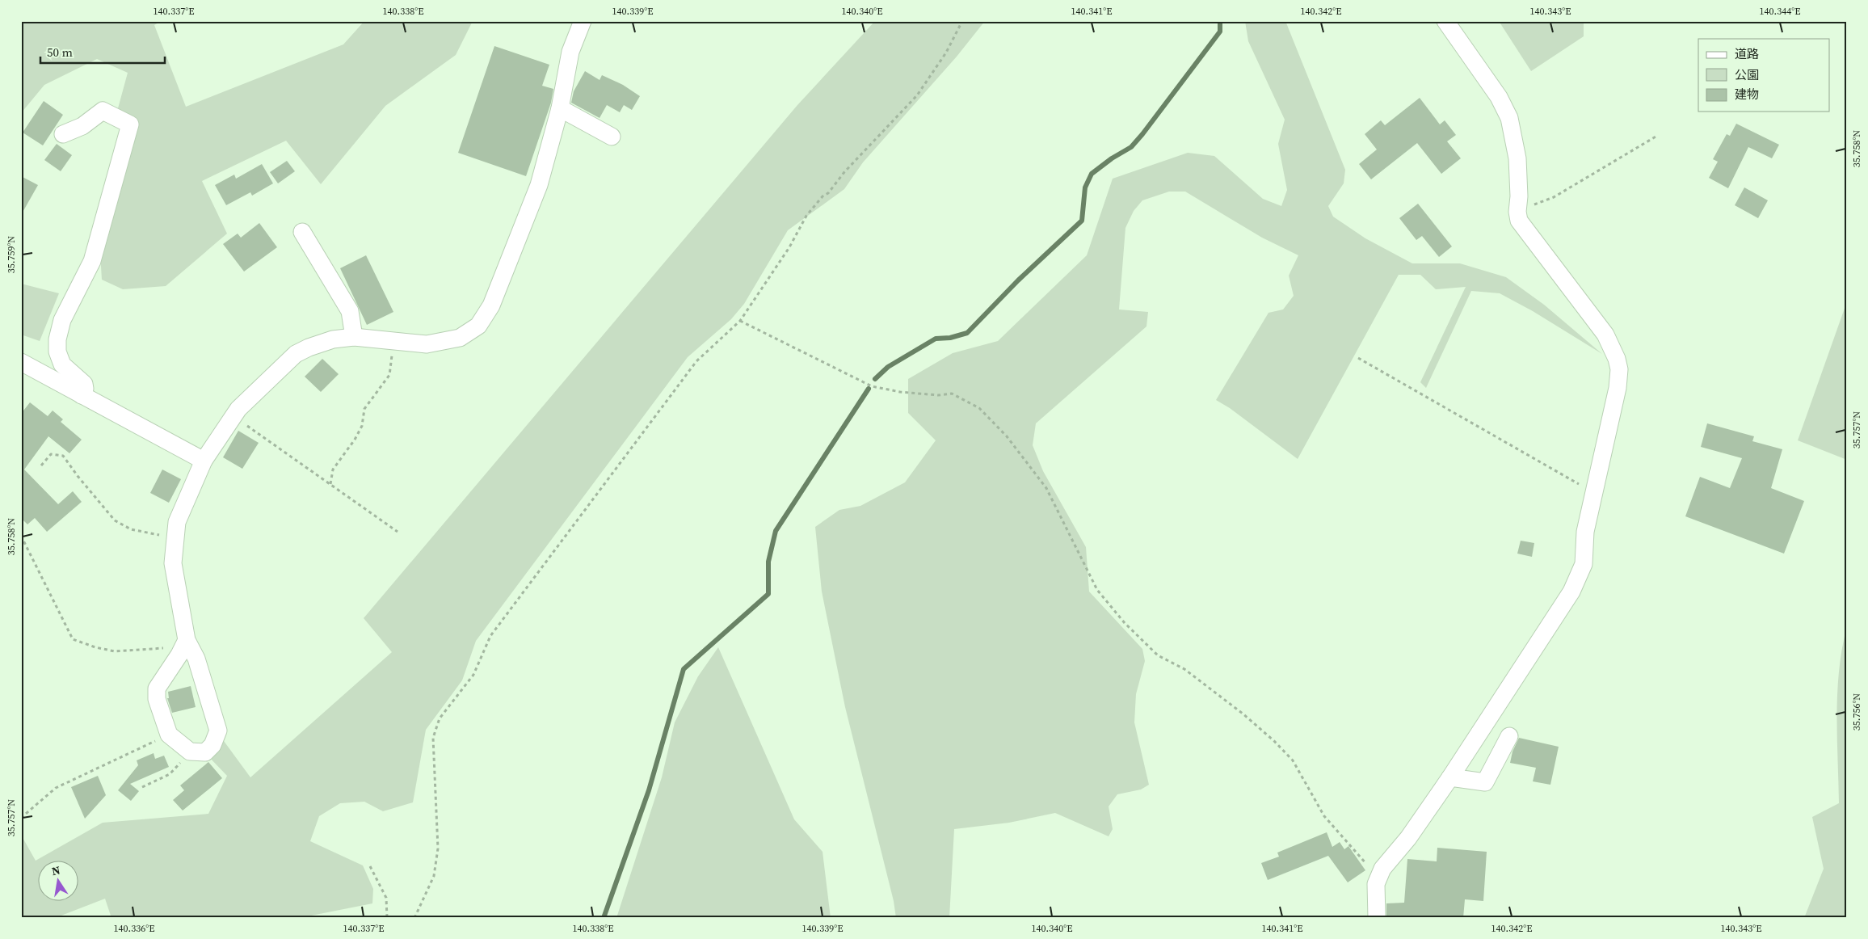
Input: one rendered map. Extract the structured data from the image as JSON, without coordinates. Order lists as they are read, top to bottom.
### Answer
{
  "legend": ["道路", "公園", "建物"],
  "scale_bar": "50 m",
  "north": "top",
  "coordinates": [
    "140.337°E",
    "140.338°E",
    "140.339°E",
    "140.340°E",
    "140.341°E",
    "140.342°E",
    "140.343°E",
    "140.344°E",
    "35.758°N",
    "35.759°N",
    "35.757°N",
    "35.756°N",
    "140.336°E"
  ]
}
